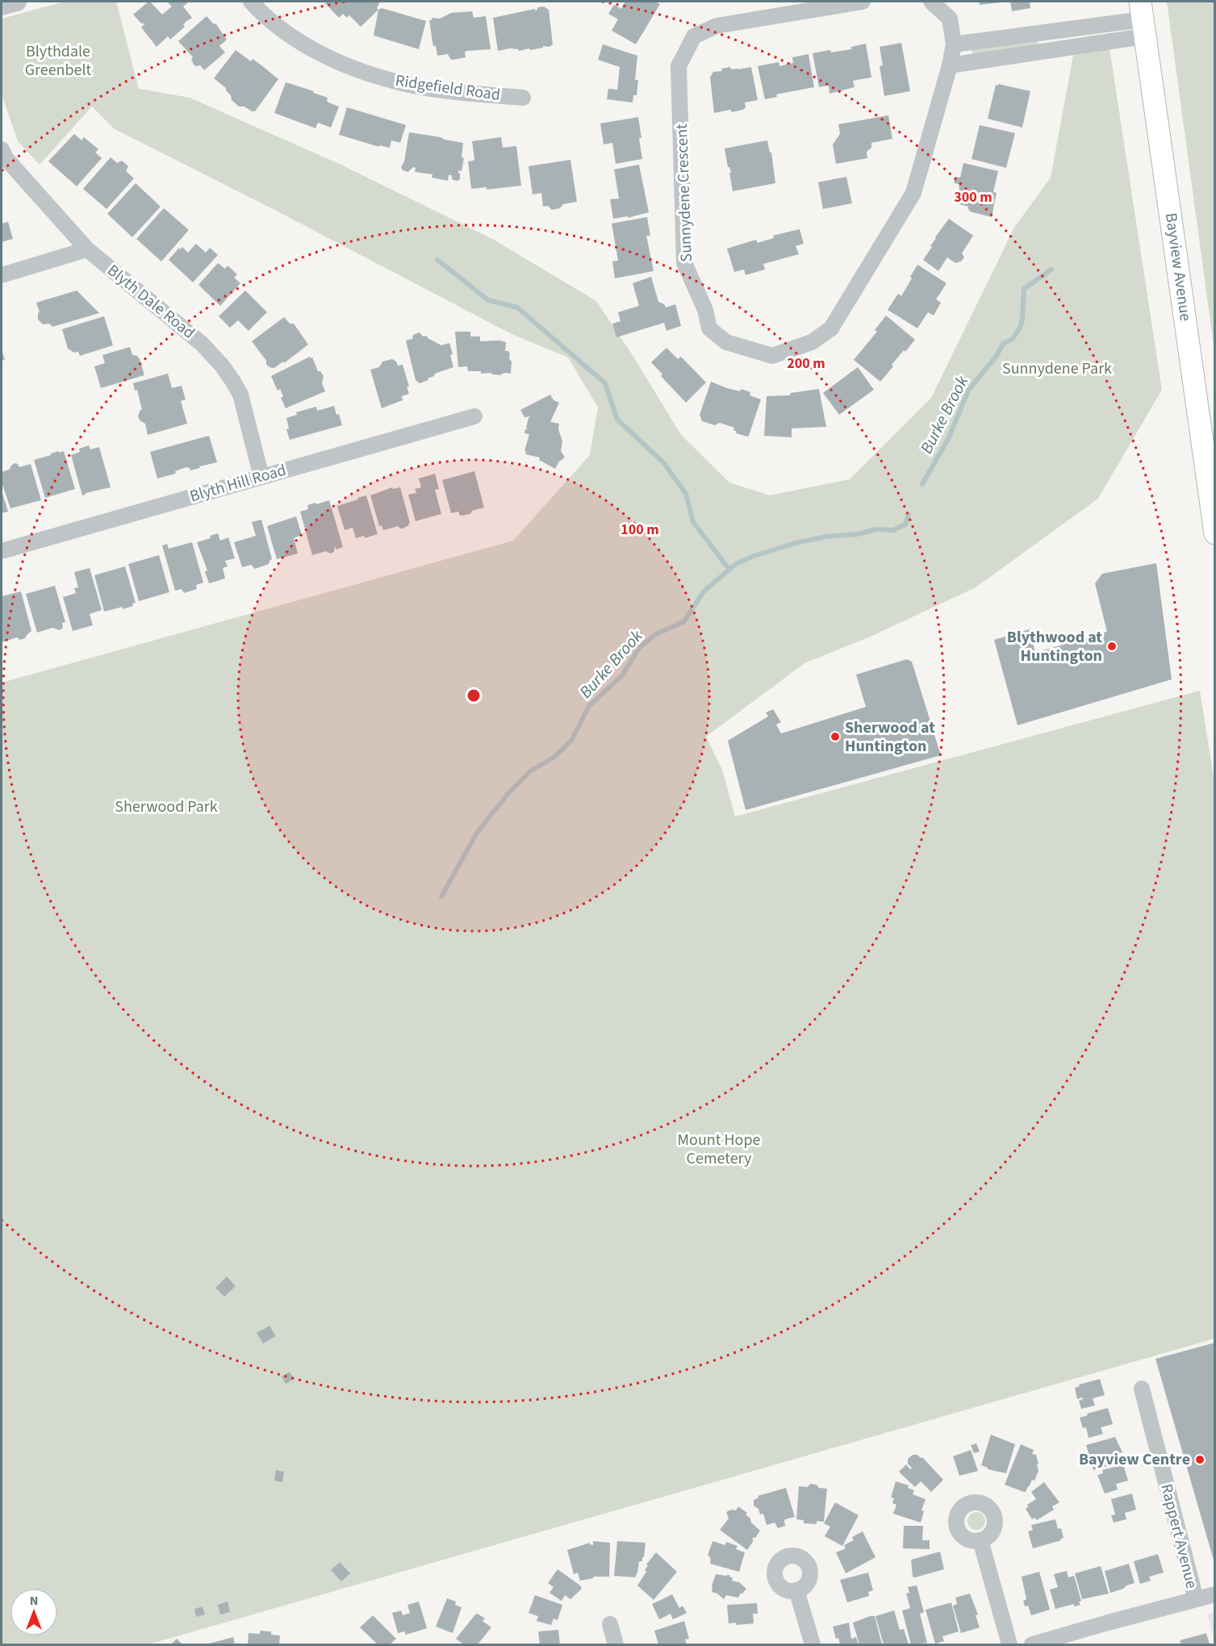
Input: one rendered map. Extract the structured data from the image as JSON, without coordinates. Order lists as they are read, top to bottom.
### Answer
{
  "streets": {
    "main road": ["Bayview Avenue"],
    "street": [
      "Ridgefield Road",
      "Sunnydene Crescent",
      "Blyth Dale Road",
      "Blyth Hill Road",
      "Rappert Avenue"
    ]
  },
  "crossings": [
    ["Blyth Dale Road", "Blyth Hill Road"]
  ],
  "water": ["Burke Brook"],
  "parks": [
    "Blythdale Greenbelt",
    "Sunnydene Park",
    "Sherwood Park",
    "Mount Hope Cemetery"
  ],
  "places": ["Blythwood at Huntington", "Sherwood at Huntington", "Bayview Centre"],
  "north": "top",
  "rings": ["300 m", "200 m", "100 m"]
}
